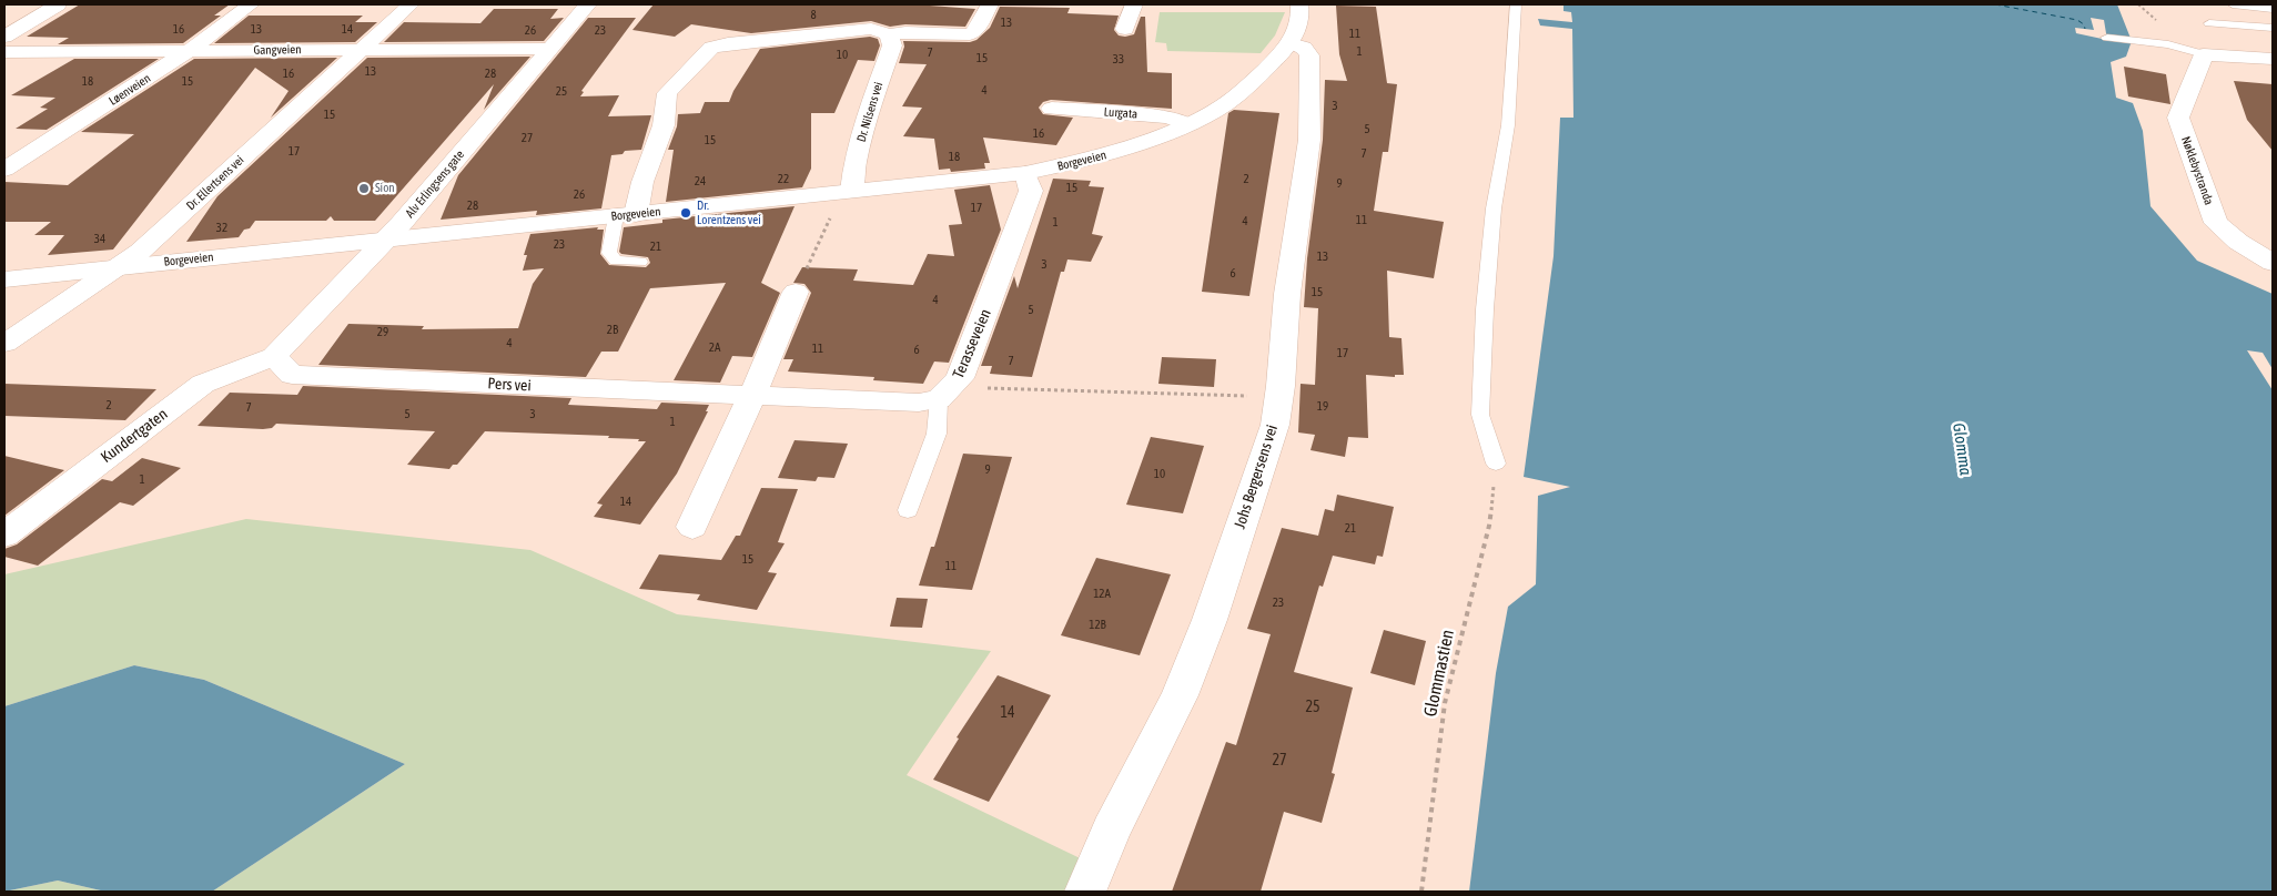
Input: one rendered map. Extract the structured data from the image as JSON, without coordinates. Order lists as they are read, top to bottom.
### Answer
{
  "streets": {
    "street": [
      "Gangveien",
      "Løenveien",
      "Dr. Nilsens vei",
      "Lurgata",
      "Borgeveien",
      "Nøklebystranda",
      "Dr. Ellertsens vei",
      "Alv Erlingsens gate",
      "Terasseveien",
      "Pers vei",
      "Kundertgaten",
      "Johs Bergersens vei"
    ],
    "path": ["Glommastien"]
  },
  "crossings": [
    ["Gangveien", "Løenveien"],
    ["Gangveien", "Dr. Ellertsens vei"],
    ["Gangveien", "Alv Erlingsens gate"],
    ["Dr. Nilsens vei", "Borgeveien"],
    ["Lurgata", "Borgeveien"],
    ["Borgeveien", "Dr. Ellertsens vei"],
    ["Borgeveien", "Alv Erlingsens gate"],
    ["Borgeveien", "Terasseveien"],
    ["Borgeveien", "Johs Bergersens vei"],
    ["Alv Erlingsens gate", "Pers vei"],
    ["Alv Erlingsens gate", "Kundertgaten"],
    ["Terasseveien", "Pers vei"],
    ["Pers vei", "Kundertgaten"]
  ],
  "water": ["Glomma"],
  "places": ["Sion", "Dr. Lorentzens vei"],
  "house_numbers": [
    "8",
    "13",
    "16",
    "13",
    "14",
    "26",
    "23",
    "11",
    "1",
    "7",
    "10",
    "15",
    "33",
    "13",
    "16",
    "28",
    "18",
    "15",
    "4",
    "25",
    "3",
    "15",
    "5",
    "16",
    "27",
    "15",
    "17",
    "7",
    "18",
    "22",
    "2",
    "24",
    "9",
    "15",
    "26",
    "28",
    "17",
    "11",
    "4",
    "1",
    "32",
    "34",
    "23",
    "21",
    "13",
    "3",
    "6",
    "15",
    "4",
    "5",
    "2B",
    "29",
    "4",
    "2A",
    "11",
    "6",
    "17",
    "7",
    "2",
    "19",
    "7",
    "5",
    "3",
    "1",
    "9",
    "10",
    "1",
    "14",
    "21",
    "15",
    "11",
    "12A",
    "23",
    "12B",
    "25",
    "14",
    "27"
  ]
}
